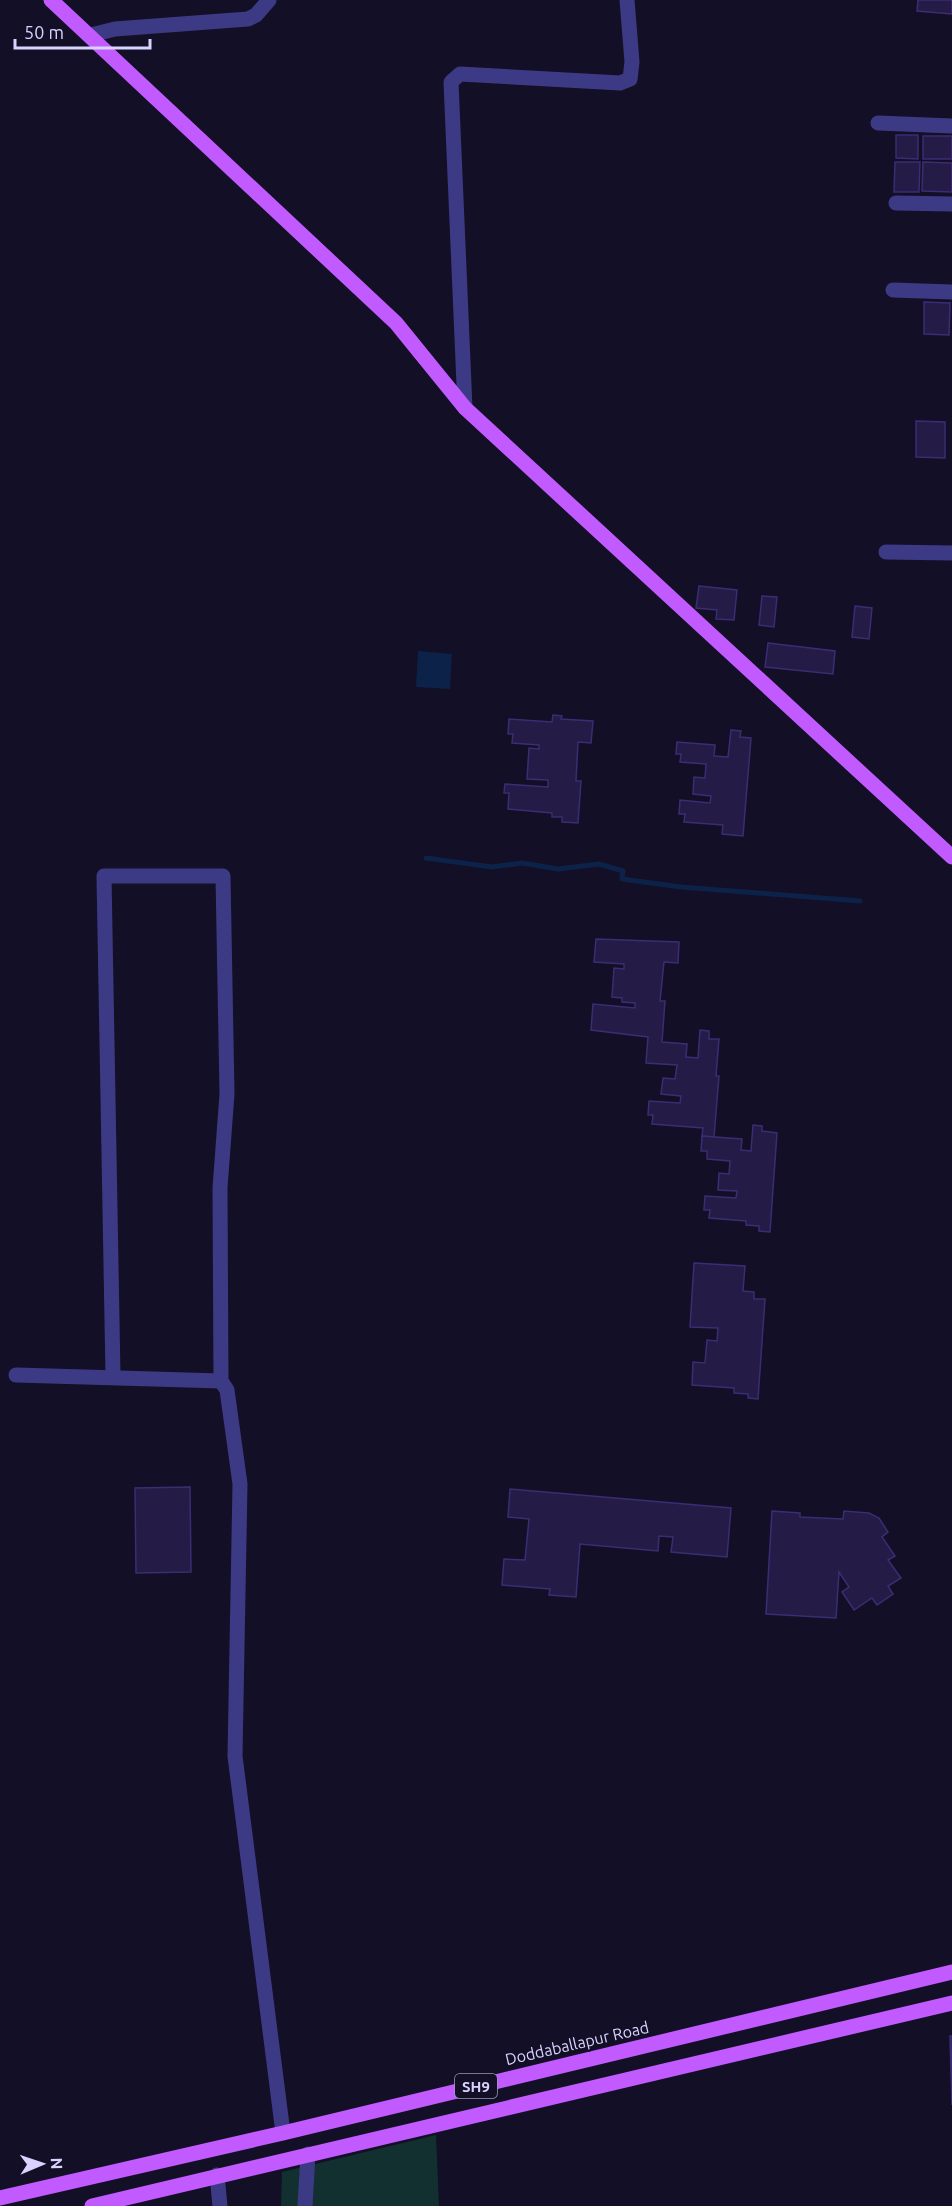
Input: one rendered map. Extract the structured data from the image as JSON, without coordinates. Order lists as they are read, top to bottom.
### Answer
{
  "streets": {
    "main road": ["Doddaballapur Road", "SH9"]
  },
  "scale_bar": "50 m",
  "north": "right"
}
